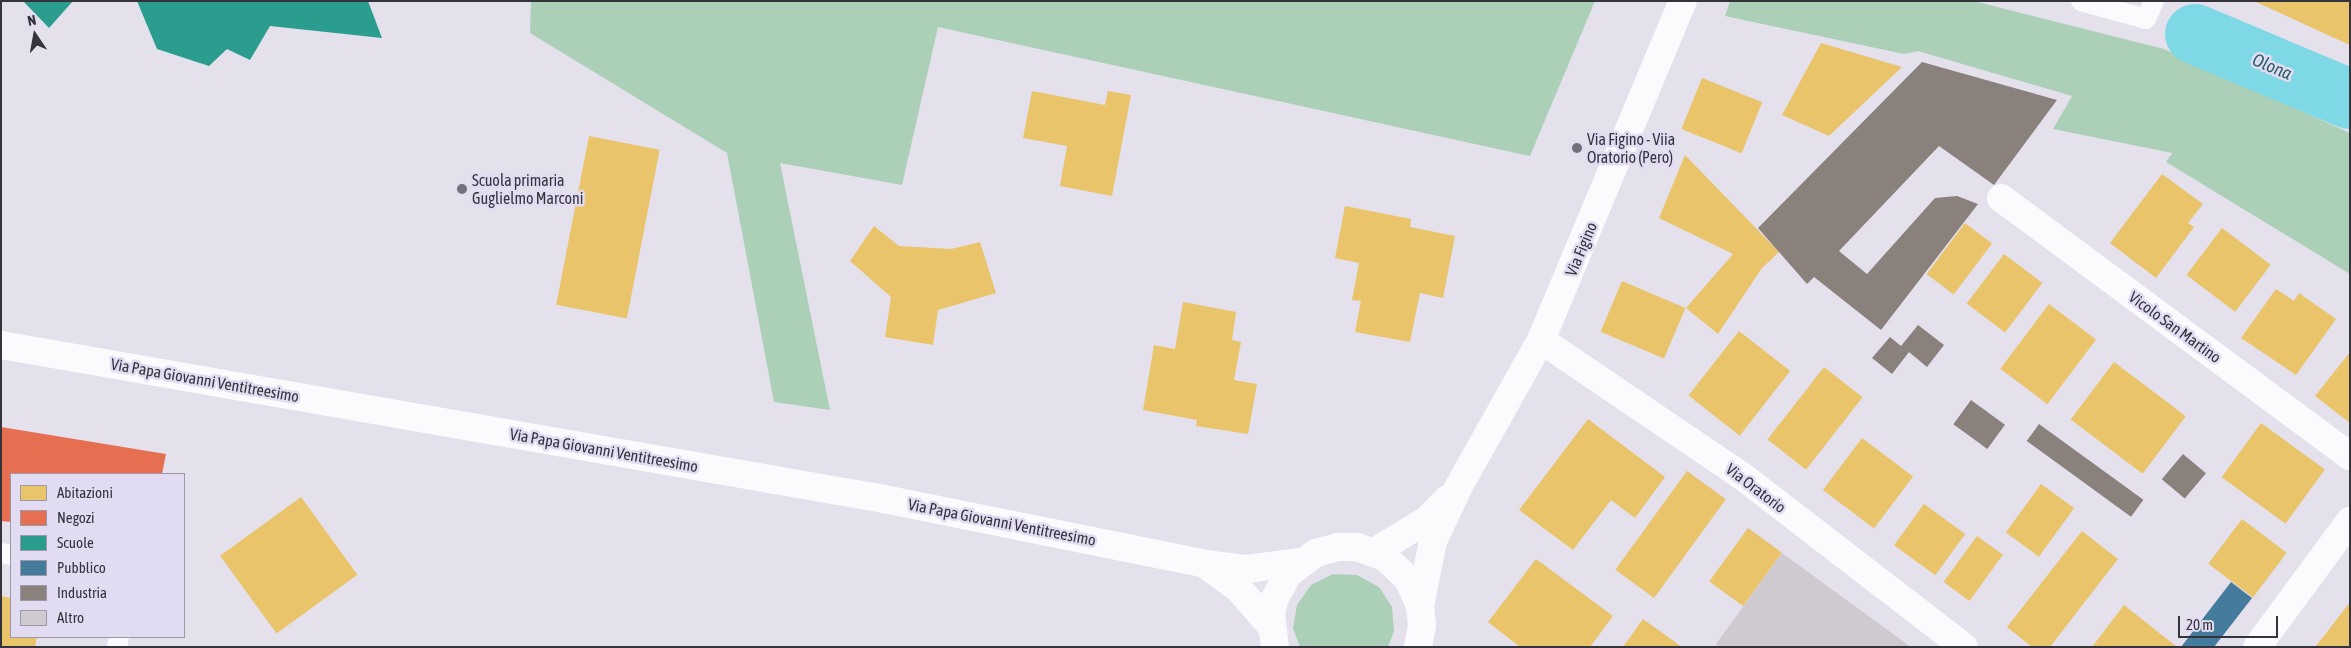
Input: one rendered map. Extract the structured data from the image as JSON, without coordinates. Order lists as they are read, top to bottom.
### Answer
{
  "streets": {
    "street": [
      "Via Figino",
      "Vicolo San Martino",
      "Via Papa Giovanni Ventitreesimo",
      "Via Oratorio"
    ]
  },
  "crossings": [
    ["Via Figino", "Via Oratorio"]
  ],
  "water": ["Olona"],
  "places": ["Via Figino - Viia Oratorio (Pero)", "Scuola primaria Guglielmo Marconi"],
  "legend": [
    "Abitazioni",
    "Negozi",
    "Scuole",
    "Pubblico",
    "Industria",
    "Altro"
  ],
  "scale_bar": "20 m",
  "north": "top"
}
